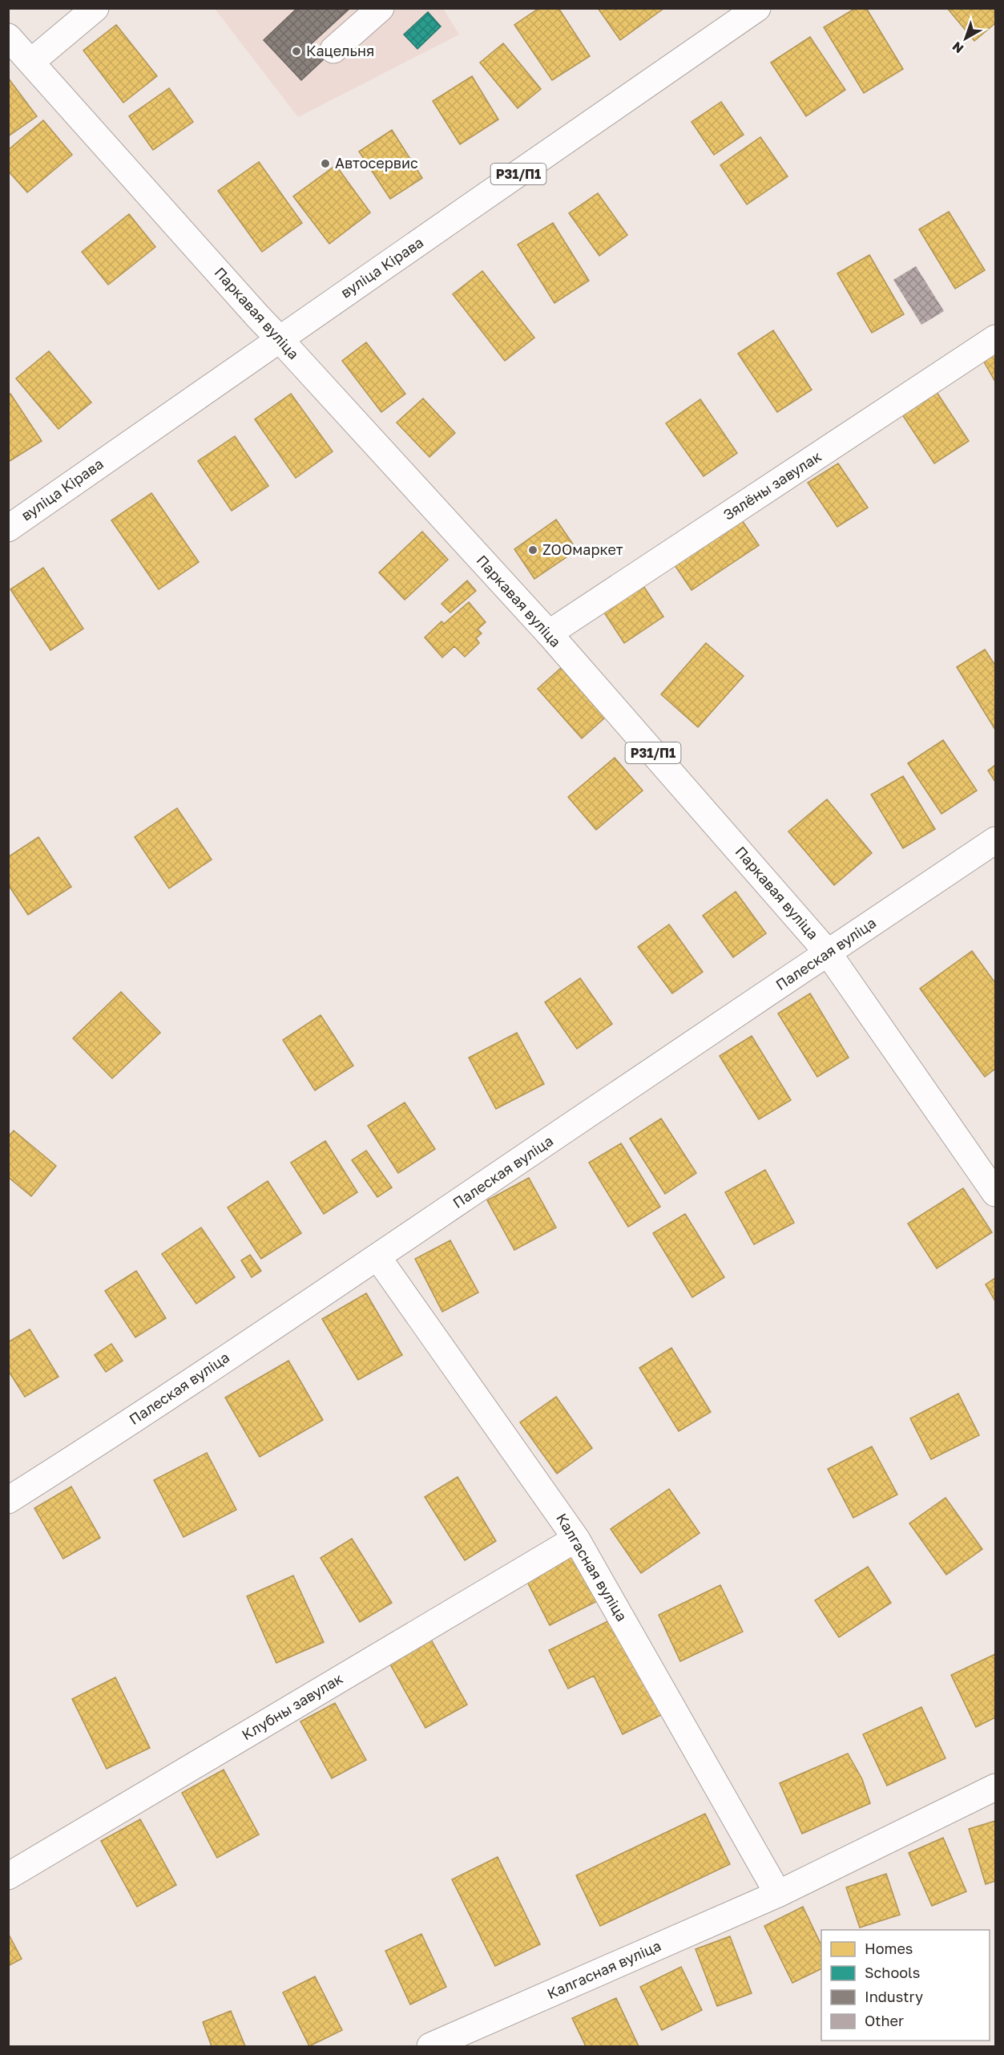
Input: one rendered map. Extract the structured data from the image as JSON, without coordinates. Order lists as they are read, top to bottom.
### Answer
{
  "streets": {
    "street": [
      "Р31/П1",
      "вуліца Кірава",
      "Паркавая вуліца",
      "Зялёны завулак",
      "Палеская вуліца",
      "Калгасная вуліца",
      "Клубны завулак"
    ]
  },
  "crossings": [
    ["вуліца Кірава", "Паркавая вуліца"],
    ["Паркавая вуліца", "Зялёны завулак"],
    ["Паркавая вуліца", "Палеская вуліца"],
    ["Палеская вуліца", "Калгасная вуліца"],
    ["Калгасная вуліца", "Клубны завулак"]
  ],
  "places": ["Кацельня", "Автосервис", "ZOOмаркет"],
  "legend": [
    "Homes",
    "Schools",
    "Industry",
    "Other"
  ],
  "north": "bottom left"
}
